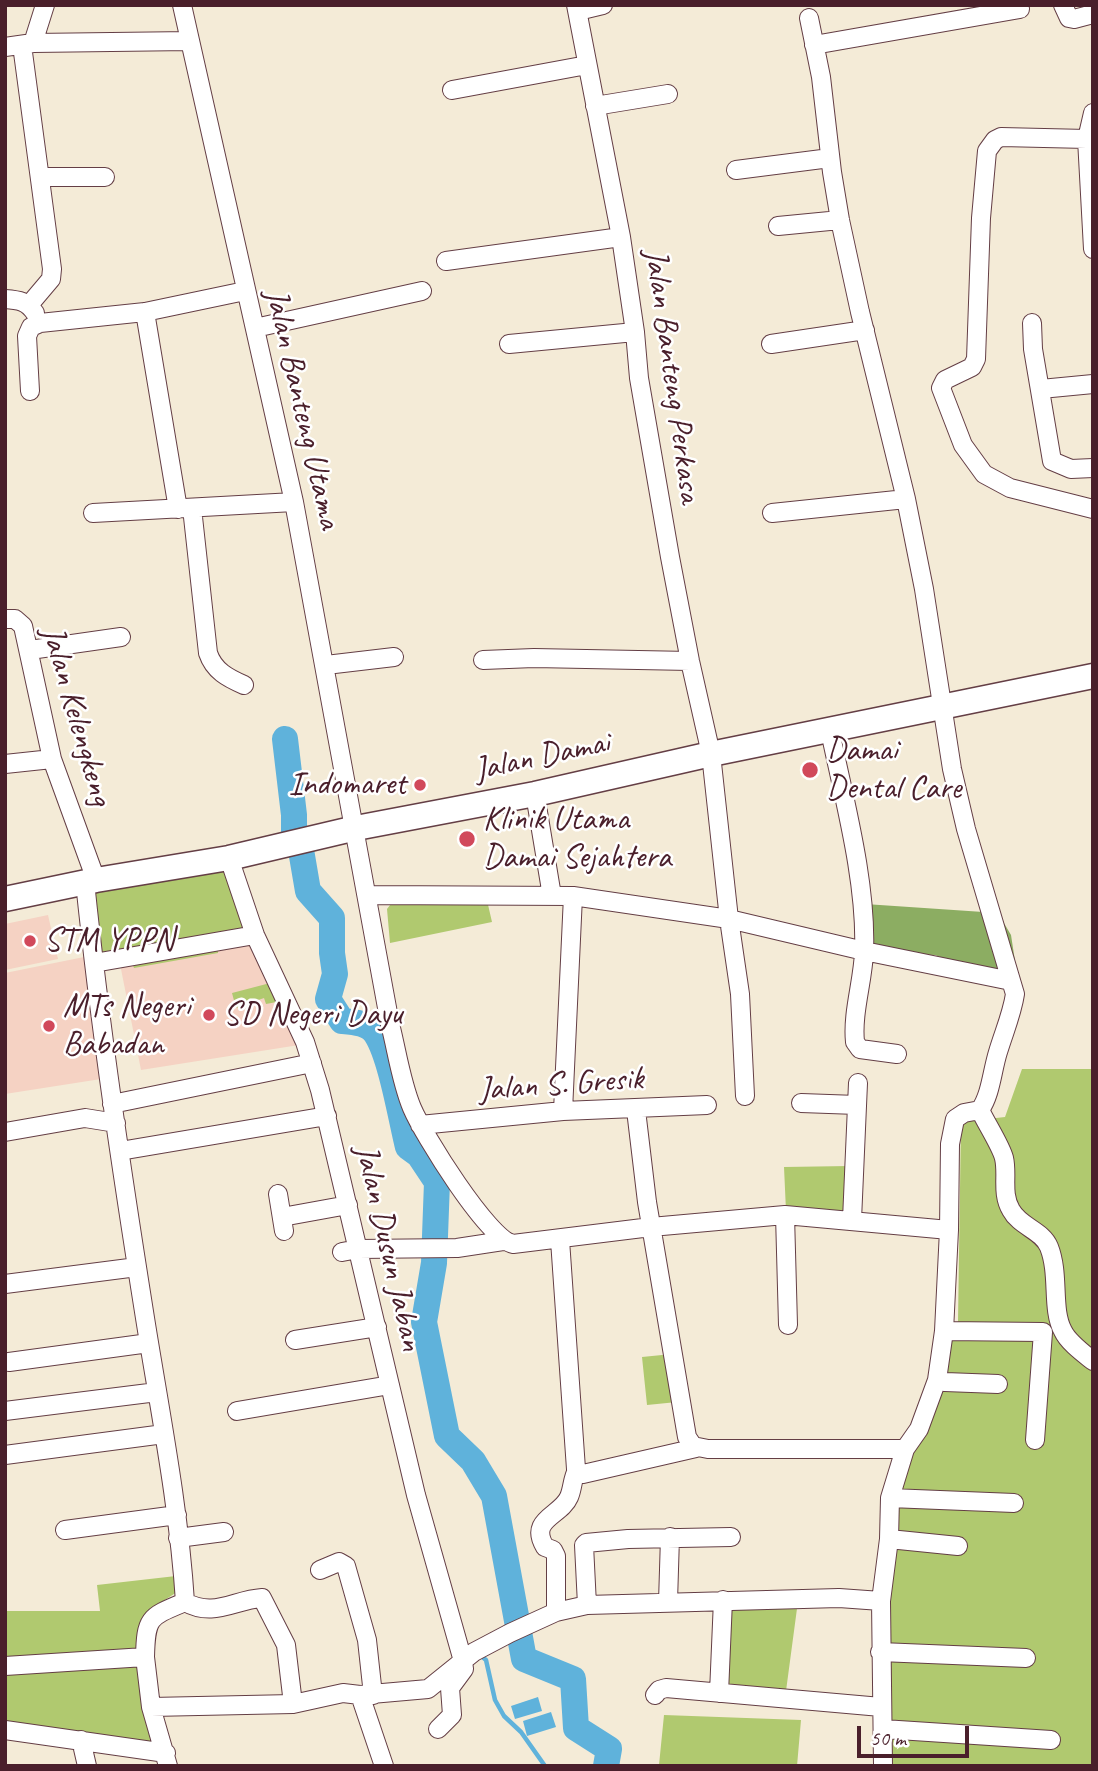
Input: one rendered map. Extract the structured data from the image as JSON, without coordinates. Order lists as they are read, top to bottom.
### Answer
{
  "streets": {
    "main road": ["Jalan Damai"],
    "street": [
      "Jalan Banteng Perkasa",
      "Jalan Banteng Utama",
      "Jalan Kelengkeng",
      "Jalan S. Gresik",
      "Jalan Dusun Jaban"
    ]
  },
  "crossings": [
    ["Jalan Banteng Perkasa", "Jalan Damai"],
    ["Jalan Banteng Utama", "Jalan Damai"],
    ["Jalan Banteng Utama", "Jalan S. Gresik"],
    ["Jalan Kelengkeng", "Jalan Damai"],
    ["Jalan Damai", "Jalan Dusun Jaban"]
  ],
  "places": [
    "Damai Dental Care",
    "Indomaret",
    "Klinik Utama Damai Sejahtera",
    "STM YPPN",
    "SD Negeri Dayu",
    "MTs Negeri Babadan"
  ],
  "scale_bar": "50 m"
}
